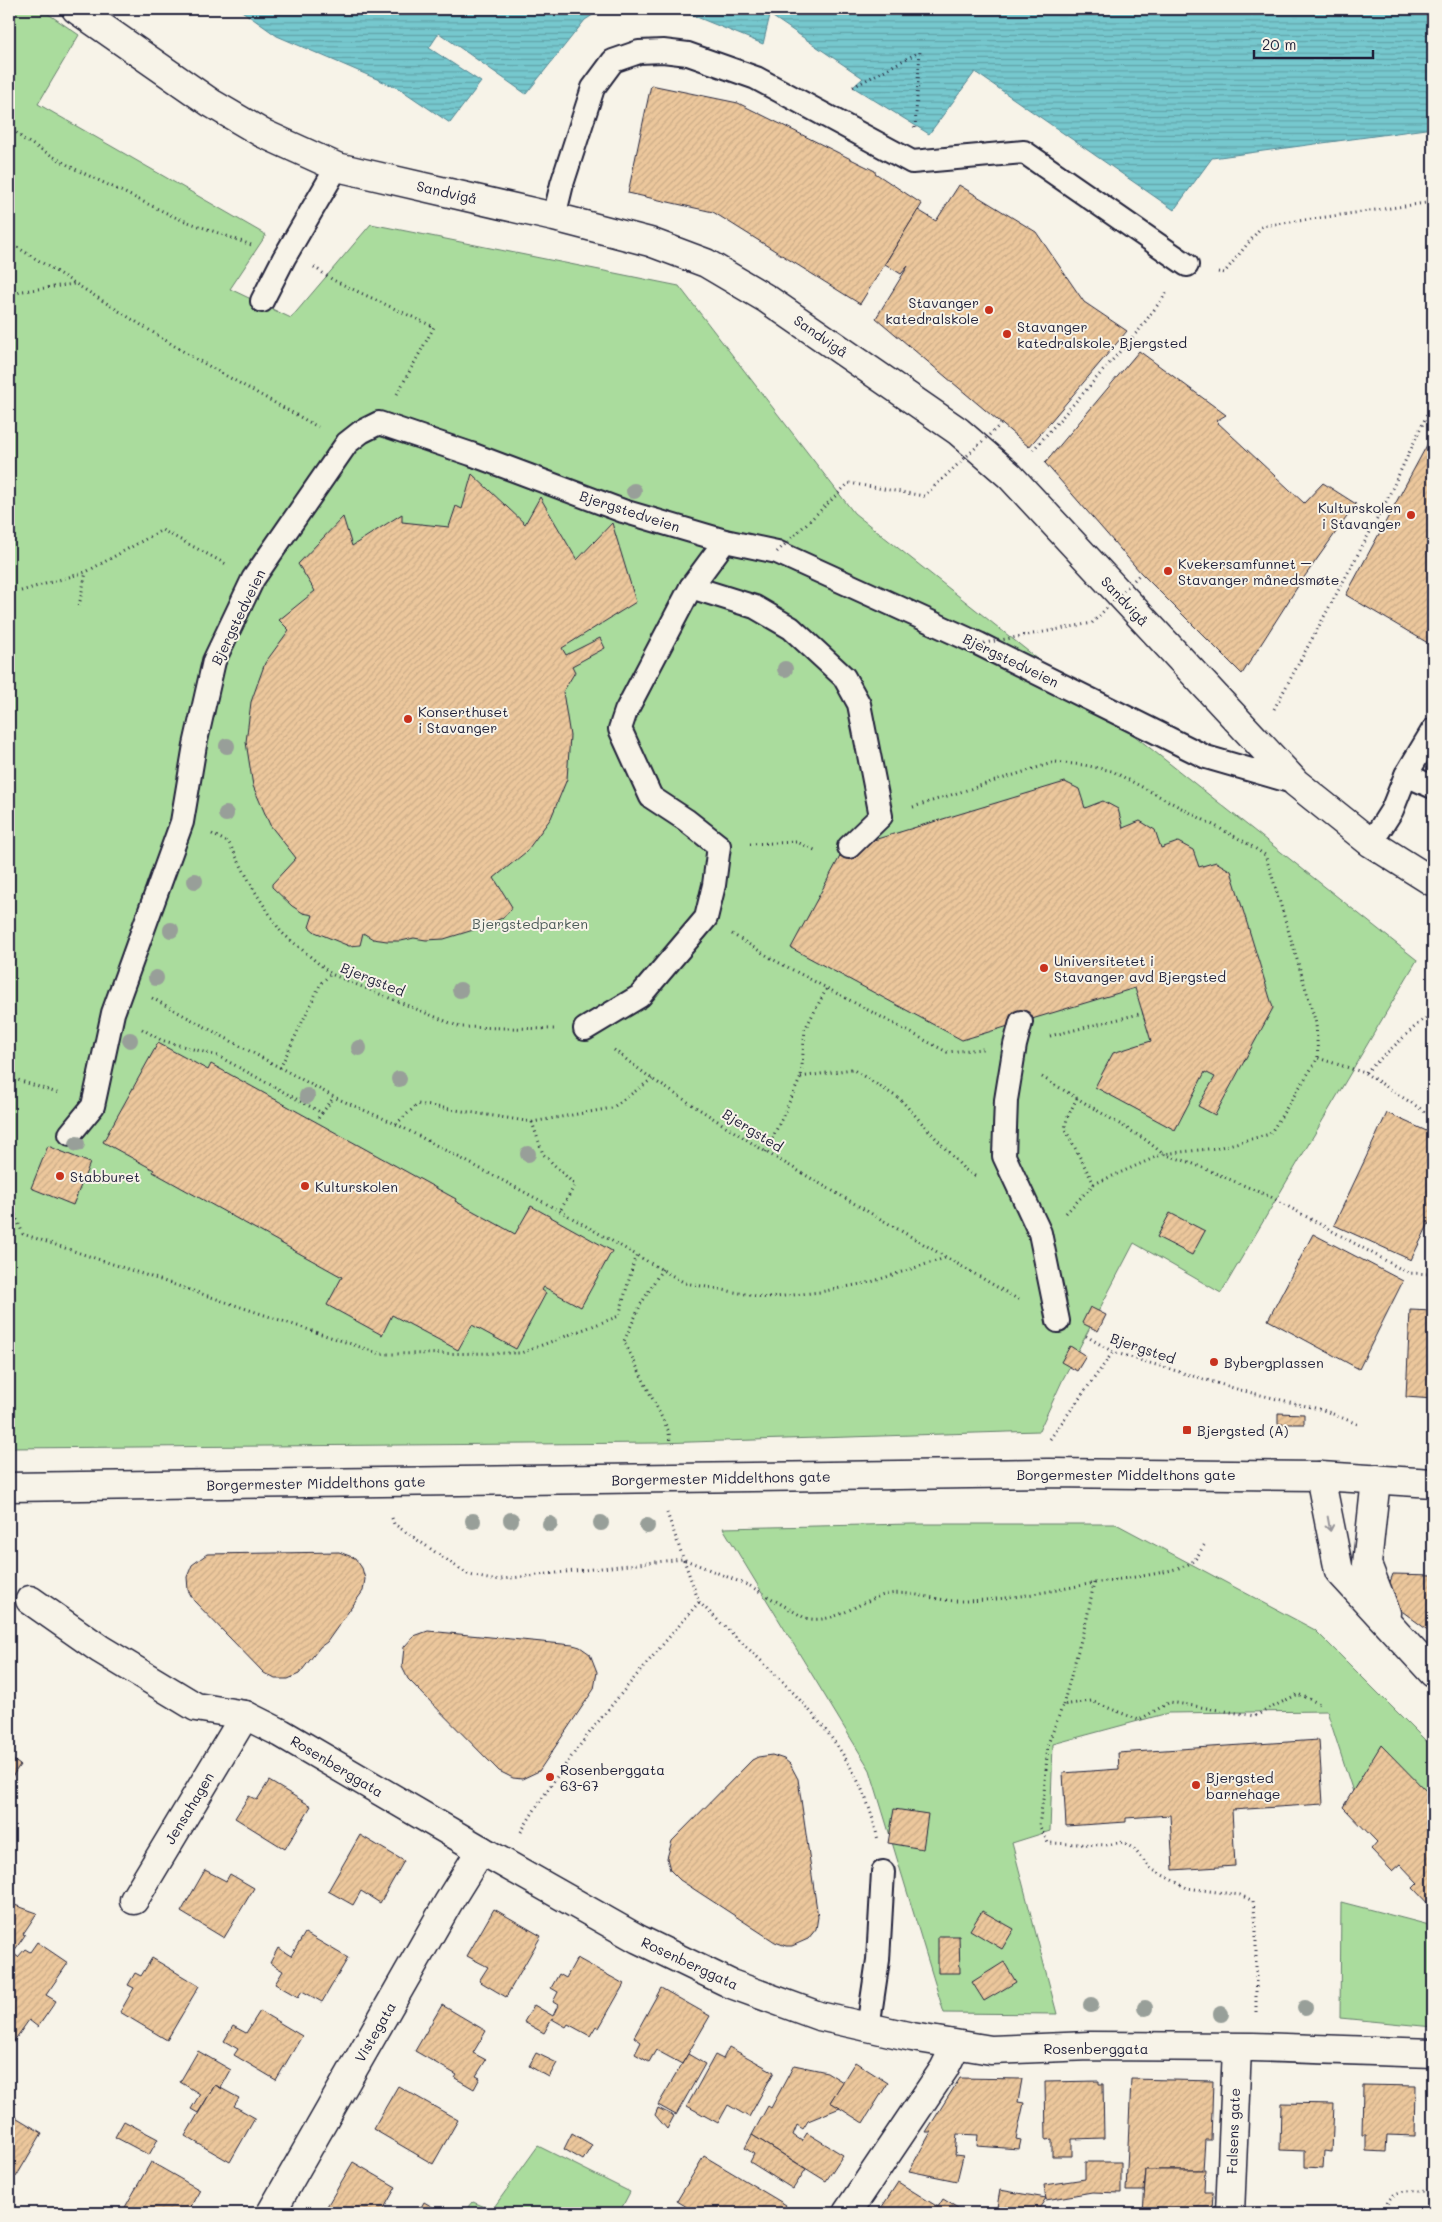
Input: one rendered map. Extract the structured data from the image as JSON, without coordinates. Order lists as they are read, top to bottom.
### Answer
{
  "streets": {
    "street": [
      "Sandvigå",
      "Borgermester Middelthons gate",
      "Rosenberggata",
      "Jensahagen",
      "Vistegata",
      "Falsens gate"
    ],
    "lane": ["Bjergstedveien"],
    "path": ["Bjergsted"]
  },
  "crossings": [
    ["Sandvigå", "Bjergstedveien"],
    ["Bjergstedveien", "Bjergsted"],
    ["Rosenberggata", "Jensahagen"],
    ["Rosenberggata", "Vistegata"],
    ["Rosenberggata", "Falsens gate"]
  ],
  "parks": ["Bjergstedparken"],
  "places": {
    "other": [
      "Stavanger katedralskole",
      "Stavanger katedralskole, Bjergsted",
      "Kulturskolen i Stavanger",
      "Kvekersamfunnet – Stavanger månedsmøte",
      "Konserthuset i Stavanger",
      "Universitetet i Stavanger avd Bjergsted",
      "Stabburet",
      "Kulturskolen",
      "Bybergplassen",
      "Rosenberggata 63-67",
      "Bjergsted barnehage"
    ],
    "transit": ["Bjergsted (A)"]
  },
  "scale_bar": "20 m"
}
